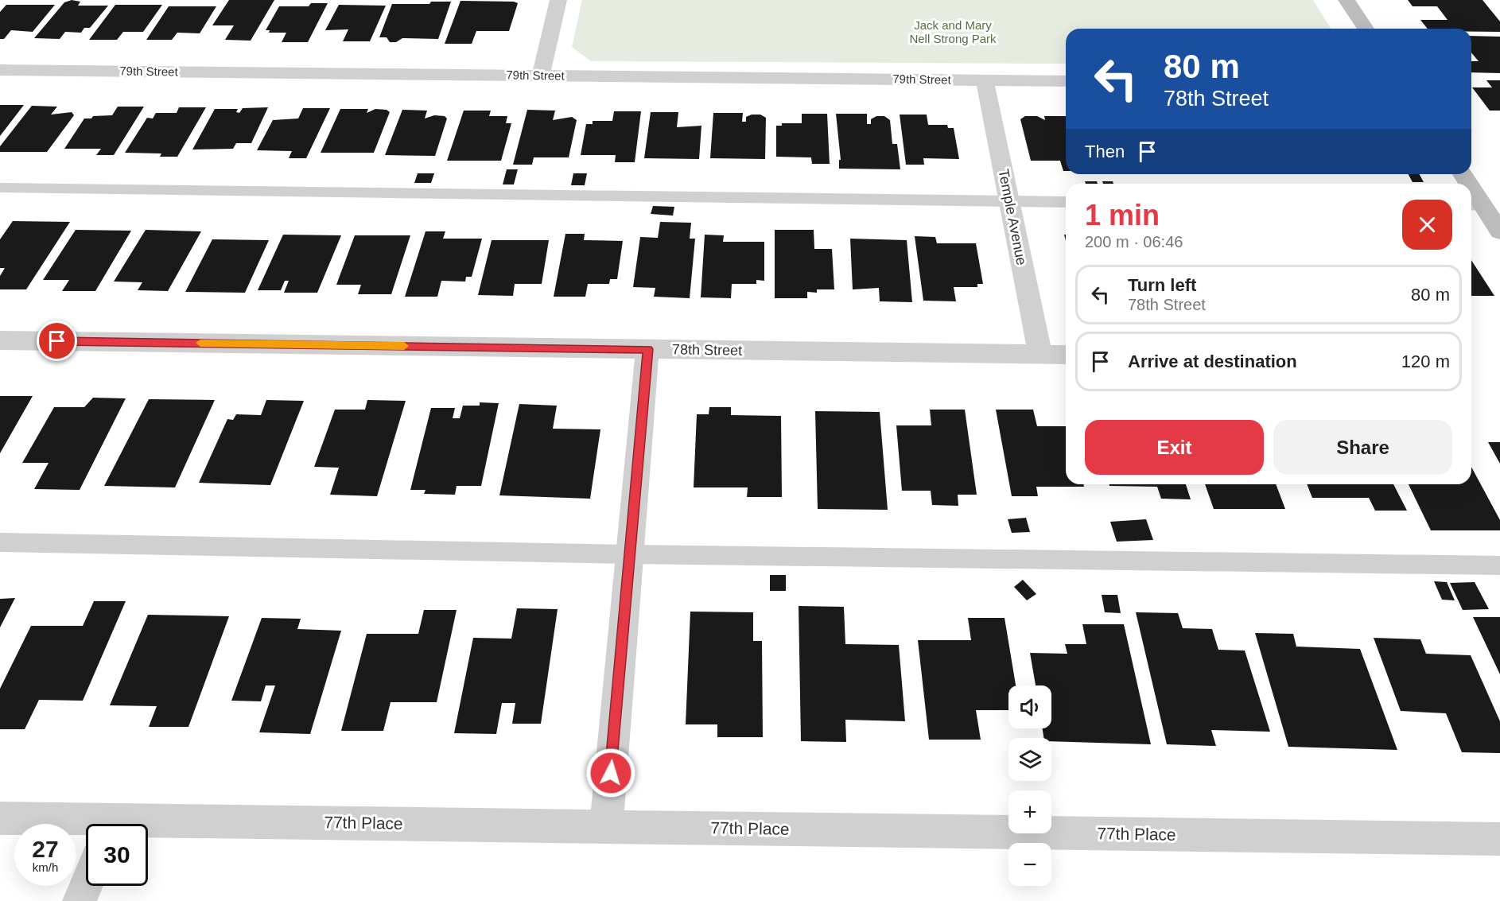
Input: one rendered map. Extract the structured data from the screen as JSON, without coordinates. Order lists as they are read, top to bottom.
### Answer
{
  "streets": {
    "street": [
      "79th Street",
      "Temple Avenue",
      "78th Street",
      "77th Place"
    ]
  },
  "crossings": [
    ["79th Street", "Temple Avenue"],
    ["Temple Avenue", "78th Street"]
  ],
  "parks": ["Jack and Mary Nell Strong Park"],
  "page": {
    "turn": ["80 m", "78th Street"],
    "then": "Then",
    "heading": ["1 min", "200 m · 06:46"],
    "list": [
      {
        "name": "Turn left",
        "note": "78th Street",
        "value": "80 m"
      },
      {
        "name": "Arrive at destination",
        "value": "120 m"
      }
    ],
    "buttons": ["Exit", "Share"],
    "map_buttons": ["+", "−"],
    "speed": "27 km/h",
    "limit": "30"
  }
}
